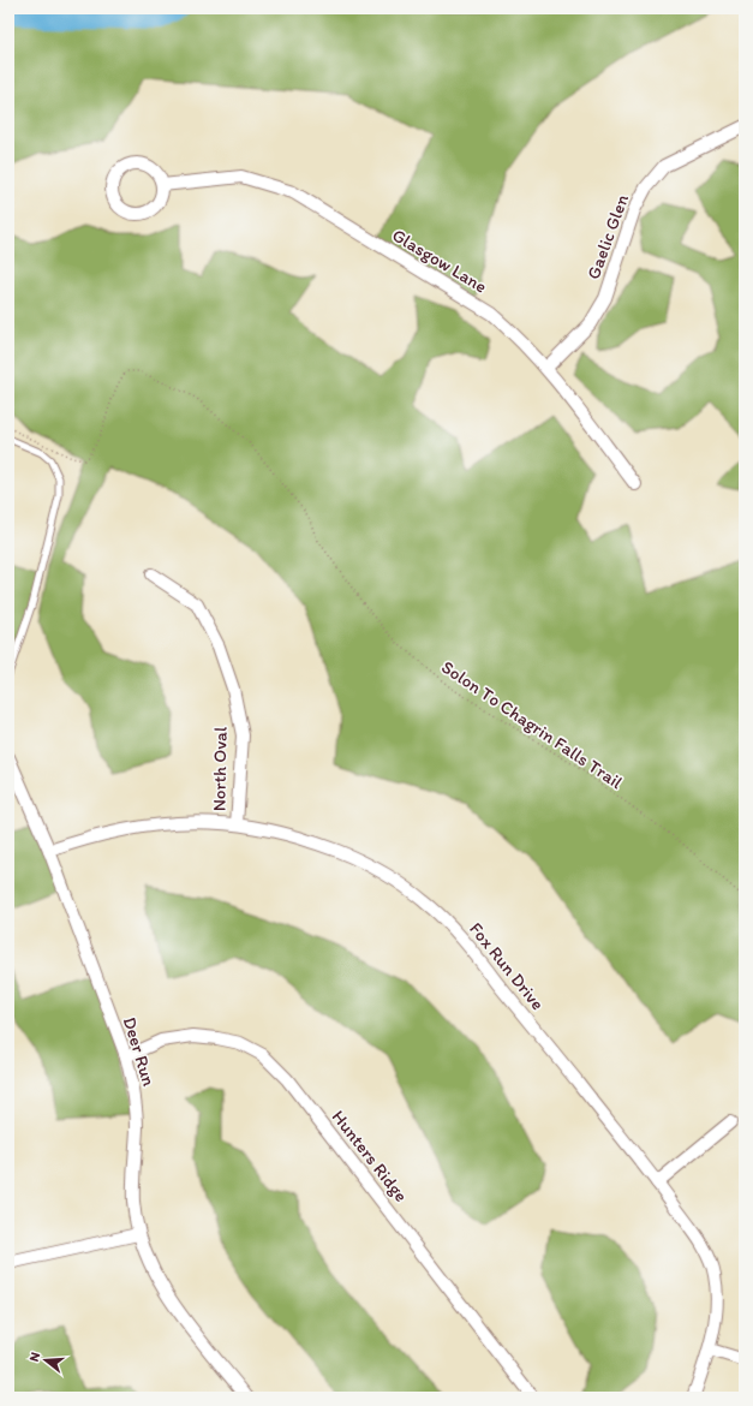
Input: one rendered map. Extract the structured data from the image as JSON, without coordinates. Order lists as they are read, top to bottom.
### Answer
{
  "streets": {
    "street": [
      "Gaelic Glen",
      "Glasgow Lane",
      "North Oval",
      "Fox Run Drive",
      "Deer Run",
      "Hunters Ridge"
    ],
    "path": ["Solon To Chagrin Falls Trail"]
  },
  "crossings": [
    ["Gaelic Glen", "Glasgow Lane"],
    ["North Oval", "Fox Run Drive"],
    ["Fox Run Drive", "Deer Run"],
    ["Deer Run", "Hunters Ridge"]
  ],
  "north": "left"
}
